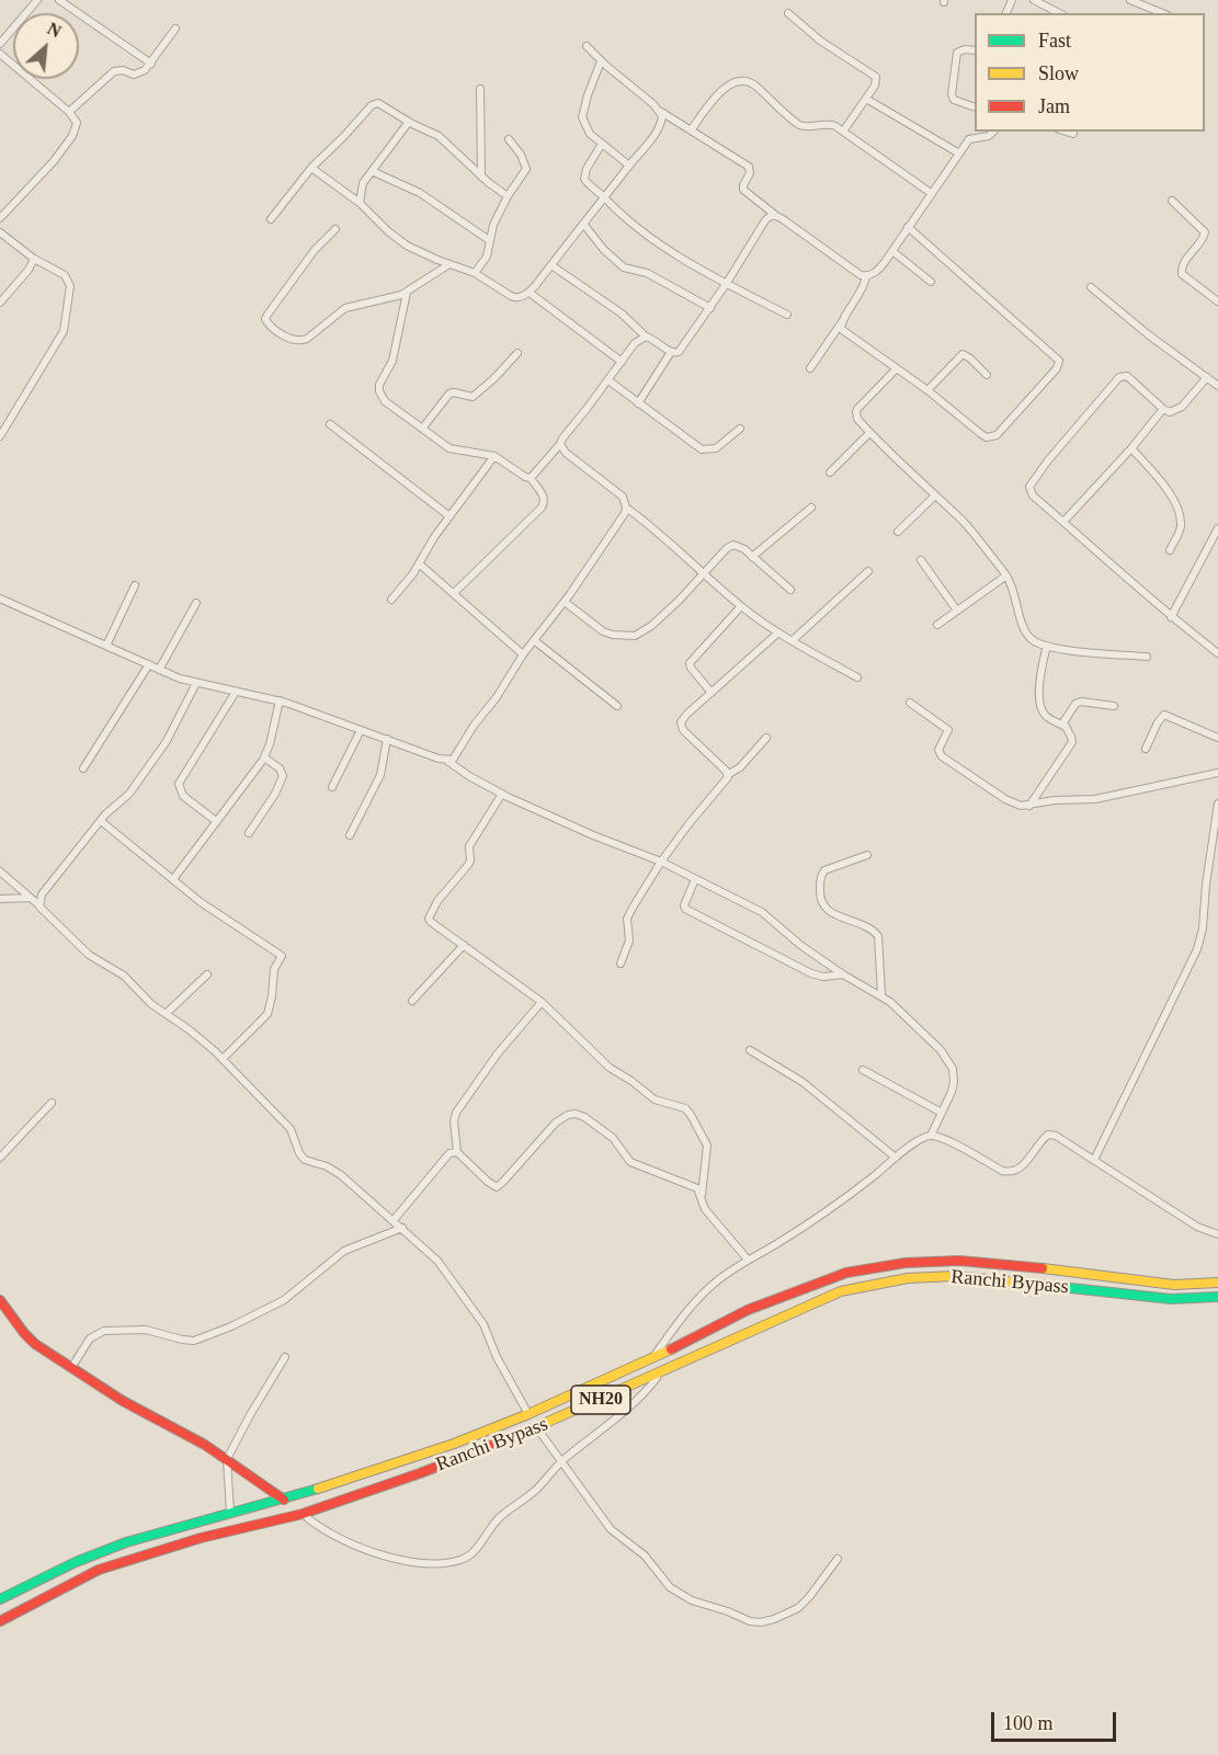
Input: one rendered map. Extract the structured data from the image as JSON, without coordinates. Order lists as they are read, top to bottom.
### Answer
{
  "streets": {
    "main road": ["Ranchi Bypass", "NH20"]
  },
  "legend": ["Fast", "Slow", "Jam"],
  "scale_bar": "100 m",
  "north": "top right"
}
